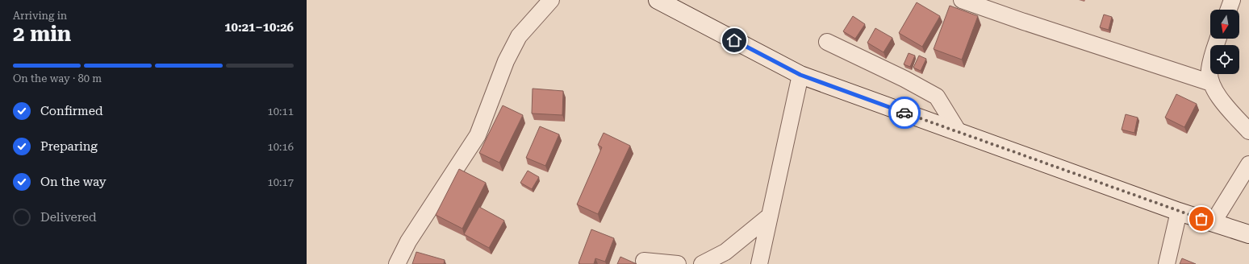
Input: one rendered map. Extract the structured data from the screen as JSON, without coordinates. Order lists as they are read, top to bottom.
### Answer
{
  "north": "bottom",
  "page": {
    "heading": ["2 min", "Arriving in", "10:21–10:26"],
    "bar": "On the way · 80 m",
    "list": [
      ["Confirmed", "10:11"],
      ["Preparing", "10:16"],
      ["On the way", "10:17"],
      "Delivered"
    ]
  }
}
